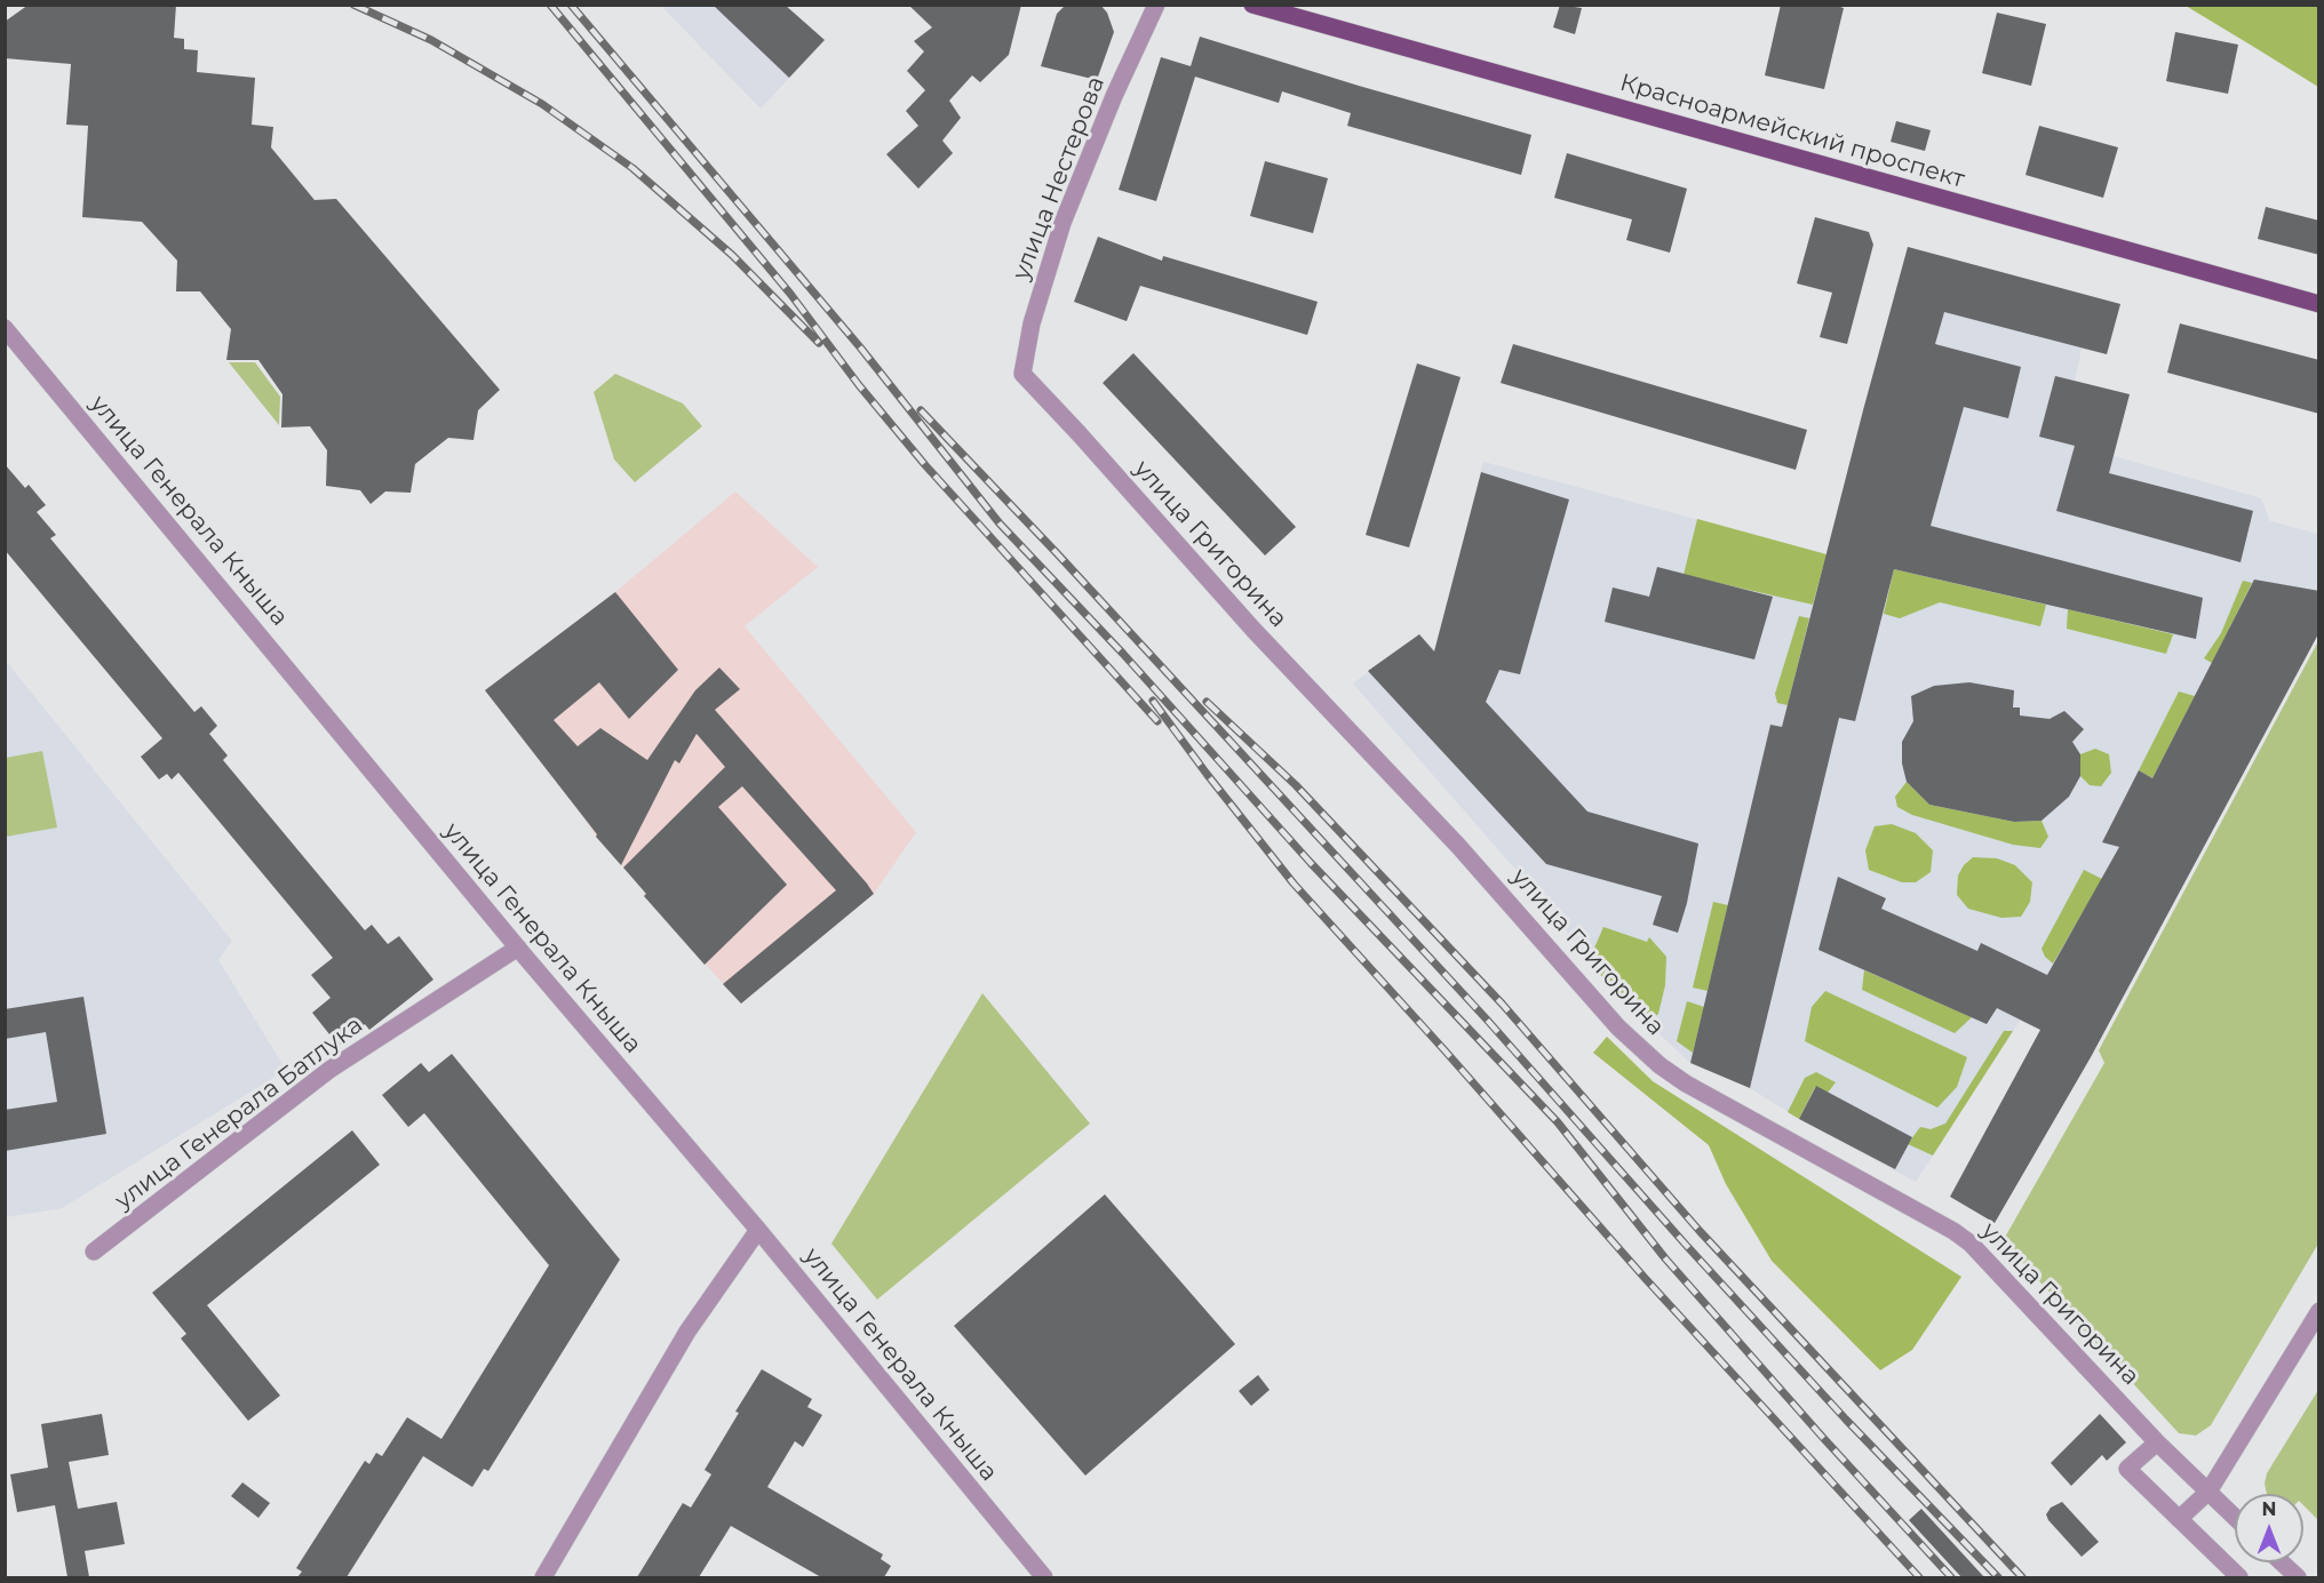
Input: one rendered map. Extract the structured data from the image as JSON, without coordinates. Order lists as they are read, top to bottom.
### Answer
{
  "streets": {
    "main road": ["Красноармейский проспект"],
    "street": [
      "улица Нестерова",
      "улица Генерала Кныша",
      "улица Григорина",
      "улица Генерала Батлука"
    ]
  },
  "crossings": [
    ["улица Нестерова", "улица Григорина"],
    ["улица Генерала Кныша", "улица Генерала Батлука"]
  ],
  "north": "top"
}
